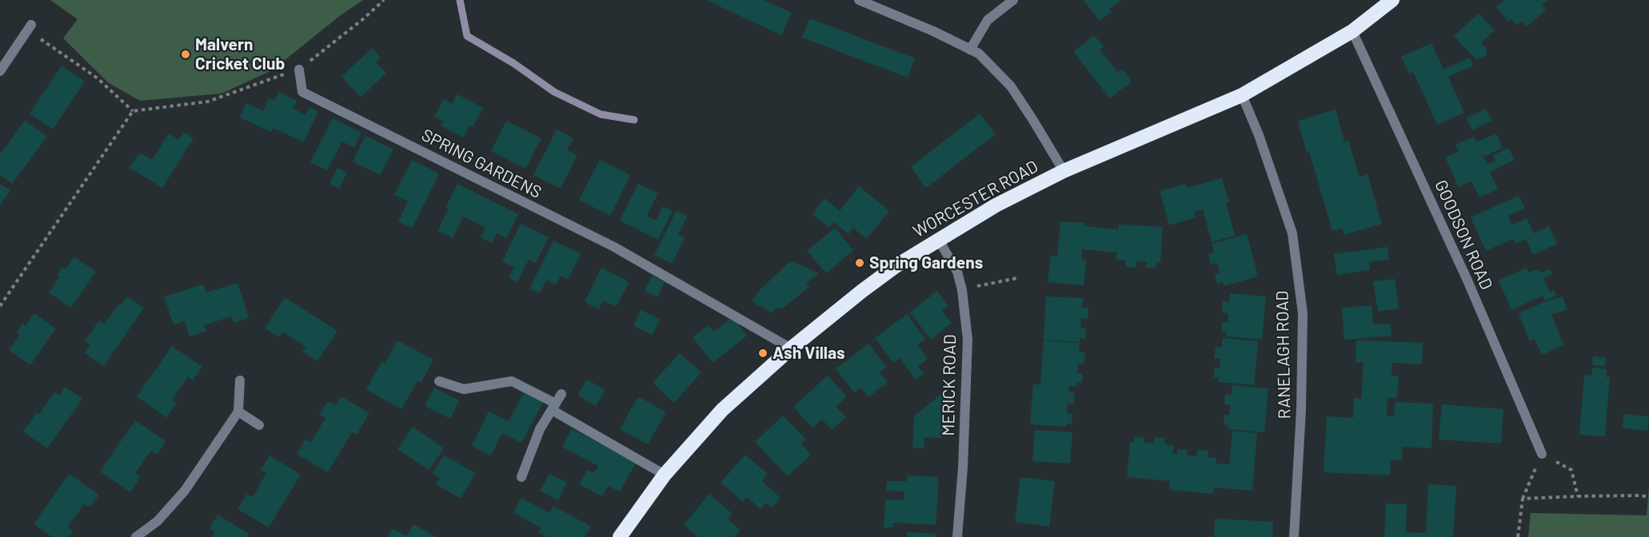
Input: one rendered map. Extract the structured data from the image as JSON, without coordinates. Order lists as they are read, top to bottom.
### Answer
{
  "streets": {
    "highway": ["WORCESTER ROAD"],
    "street": [
      "SPRING GARDENS",
      "GOODSON ROAD",
      "RANELAGH ROAD",
      "MERICK ROAD"
    ]
  },
  "crossings": [
    ["SPRING GARDENS", "WORCESTER ROAD"],
    ["WORCESTER ROAD", "GOODSON ROAD"],
    ["WORCESTER ROAD", "RANELAGH ROAD"],
    ["WORCESTER ROAD", "MERICK ROAD"]
  ],
  "places": ["Malvern Cricket Club", "Spring Gardens", "Ash Villas"]
}
